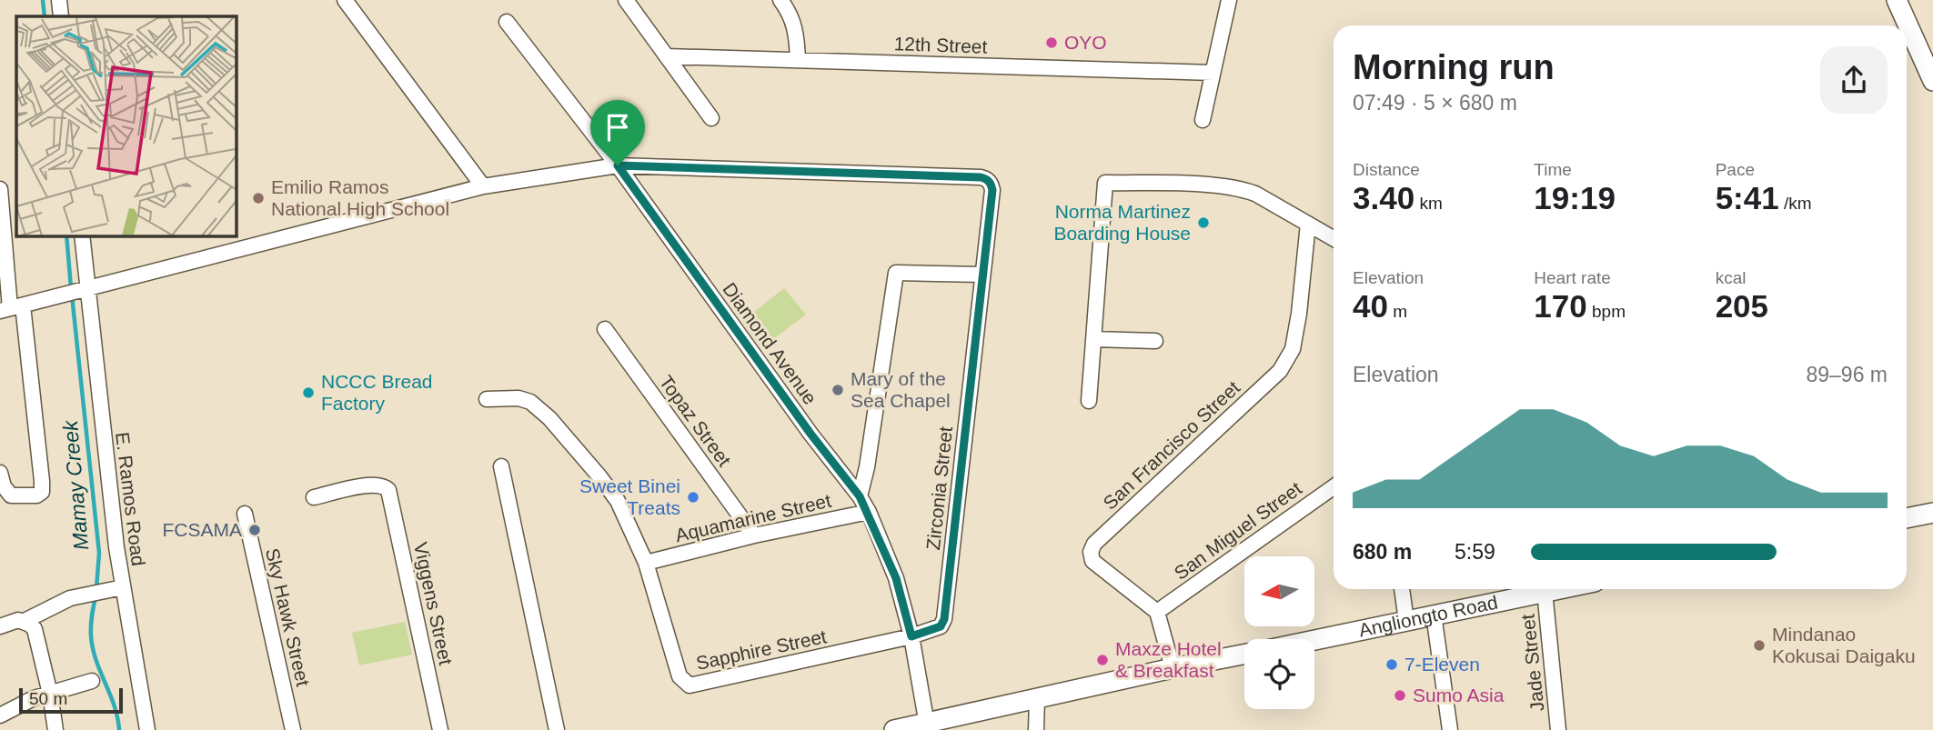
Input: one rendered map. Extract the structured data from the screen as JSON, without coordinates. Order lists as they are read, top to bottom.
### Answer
{
  "streets": {
    "main road": ["Angliongto Road"],
    "street": [
      "12th Street",
      "Diamond Avenue",
      "Topaz Street",
      "San Francisco Street",
      "Zirconia Street",
      "E. Ramos Road",
      "Aquamarine Street",
      "San Miguel Street",
      "Viggens Street",
      "Sky Hawk Street",
      "Sapphire Street",
      "Jade Street"
    ]
  },
  "crossings": [
    ["Diamond Avenue", "Zirconia Street"],
    ["Diamond Avenue", "Aquamarine Street"],
    ["Diamond Avenue", "Sapphire Street"],
    ["Topaz Street", "Aquamarine Street"],
    ["San Francisco Street", "San Miguel Street"],
    ["Zirconia Street", "Sapphire Street"],
    ["Aquamarine Street", "Sapphire Street"]
  ],
  "water": ["Mamay Creek"],
  "places": [
    "OYO",
    "Emilio Ramos National High School",
    "Norma Martinez Boarding House",
    "Mary of the Sea Chapel",
    "NCCC Bread Factory",
    "Sweet Binei Treats",
    "FCSAMA",
    "Mindanao Kokusai Daigaku",
    "Maxze Hotel & Breakfast",
    "7-Eleven",
    "Sumo Asia"
  ],
  "scale_bar": "50 m",
  "north": "left",
  "page": {
    "heading": ["Morning run", "07:49 · 5 × 680 m"],
    "stats": [
      ["Distance", "3.40 km"],
      ["Time", "19:19"],
      ["Pace", "5:41 /km"],
      ["Elevation", "40 m"],
      ["Heart rate", "170 bpm"],
      ["kcal", "205"]
    ],
    "chart": ["Elevation", "89–96 m"],
    "list": [
      {
        "name": "680 m",
        "note": "5:59"
      }
    ],
    "scale": "50 m"
  }
}
